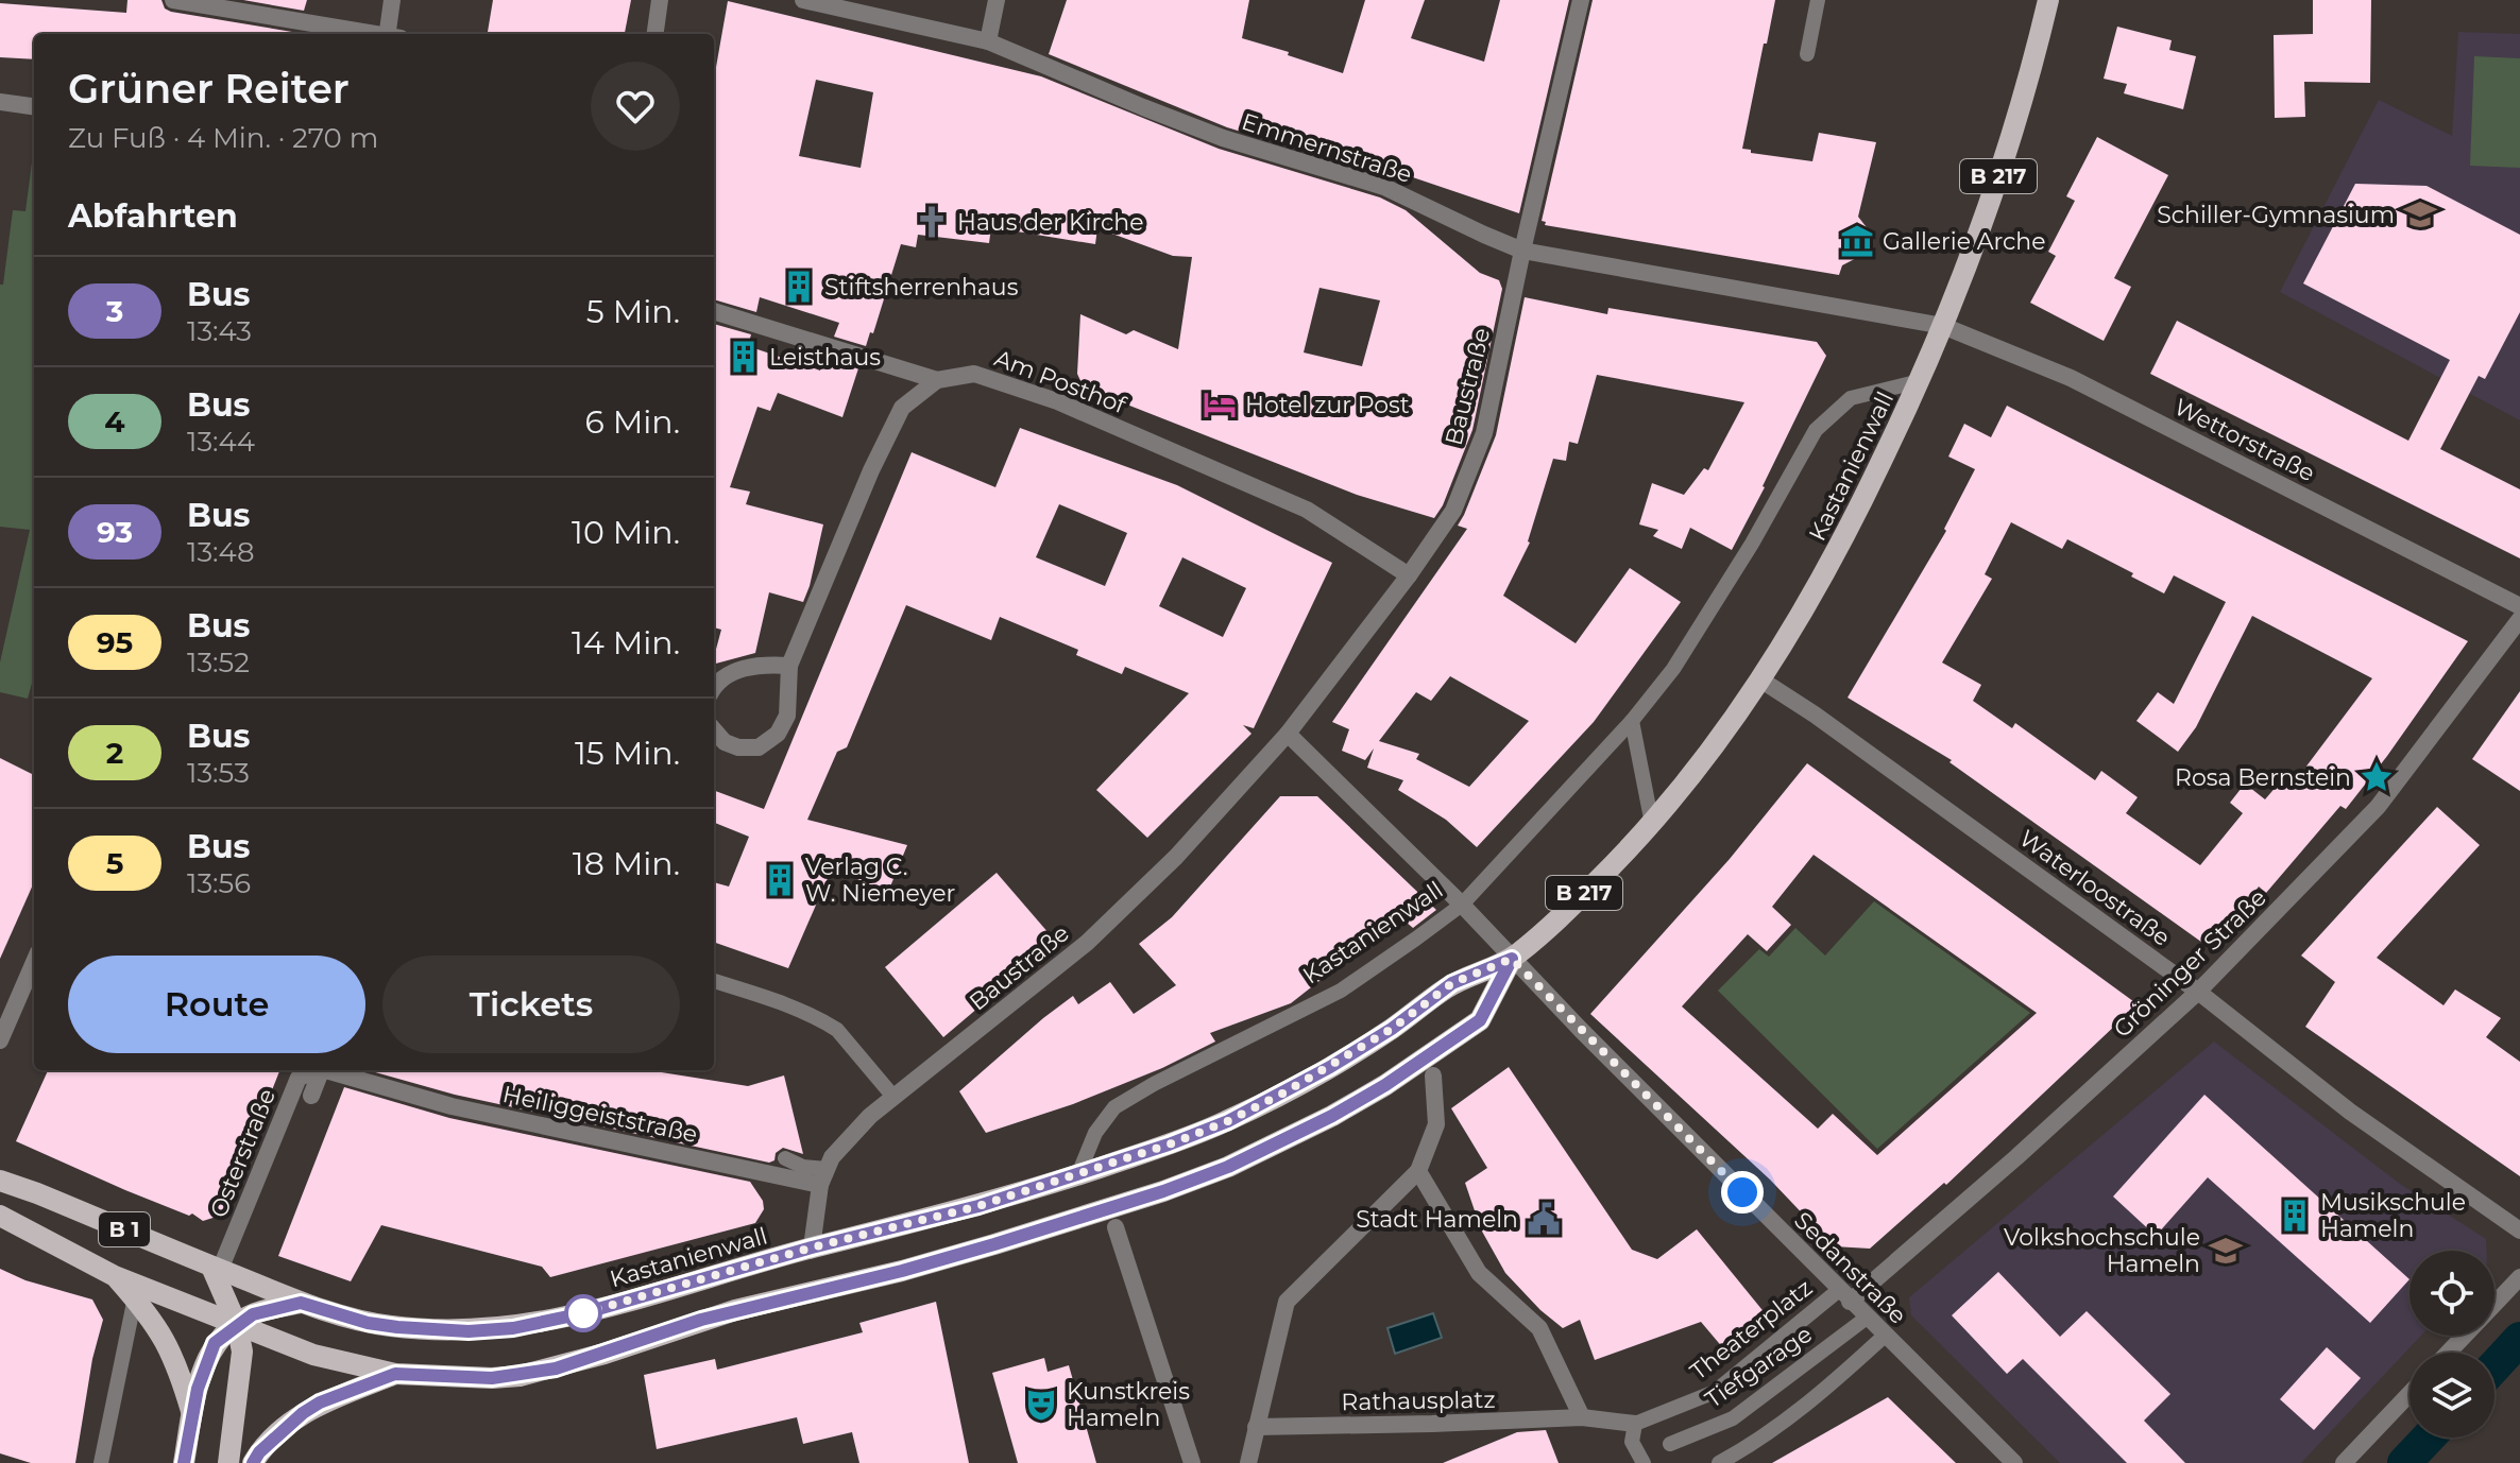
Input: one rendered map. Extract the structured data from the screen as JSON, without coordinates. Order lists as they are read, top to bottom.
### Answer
{
  "streets": {
    "main road": ["B 217", "Kastanienwall", "B 1"],
    "street": [
      "Emmernstraße",
      "Am Posthof",
      "Baustraße",
      "Wettorstraße",
      "Waterloostraße",
      "Gröninger Straße",
      "Heiliggeiststraße",
      "Osterstraße",
      "Sedanstraße",
      "Rathausplatz"
    ],
    "lane": ["Theaterplatz", "Tiefgarage"]
  },
  "crossings": [
    ["Emmernstraße", "Baustraße"],
    ["Emmernstraße", "Wettorstraße"],
    ["Emmernstraße", "Kastanienwall"],
    ["Am Posthof", "Baustraße"],
    ["Baustraße", "Kastanienwall"],
    ["Baustraße", "Heiliggeiststraße"],
    ["Wettorstraße", "Kastanienwall"],
    ["Kastanienwall", "Waterloostraße"],
    ["Kastanienwall", "Osterstraße"],
    ["Kastanienwall", "B 1"],
    ["Kastanienwall", "Sedanstraße"],
    ["Waterloostraße", "Gröninger Straße"],
    ["Gröninger Straße", "Sedanstraße"],
    ["Gröninger Straße", "Theaterplatz"],
    ["Osterstraße", "B 1"],
    ["Sedanstraße", "Theaterplatz"],
    ["Sedanstraße", "Tiefgarage"],
    ["Theaterplatz", "Rathausplatz"]
  ],
  "places": {
    "school or university": ["Schiller-Gymnasium", "Volkshochschule Hameln"],
    "church": ["Haus der Kirche"],
    "museum": ["Gallerie Arche"],
    "building": [
      "Stiftsherrenhaus",
      "Leisthaus",
      "Verlag C. W. Niemeyer",
      "Musikschule Hameln"
    ],
    "hotel": ["Hotel zur Post"],
    "place": ["Rosa Bernstein"],
    "public building": ["Stadt Hameln"],
    "theatre": ["Kunstkreis Hameln"]
  },
  "lines": ["bus line 3"],
  "page": {
    "heading": [
      ["Grüner Reiter", "Zu Fuß · 4 Min. · 270 m"],
      "Abfahrten"
    ],
    "list": [
      {
        "mark": "3",
        "name": "Bus",
        "note": "13:43",
        "value": "5 Min."
      },
      {
        "mark": "4",
        "name": "Bus",
        "note": "13:44",
        "value": "6 Min."
      },
      {
        "mark": "93",
        "name": "Bus",
        "note": "13:48",
        "value": "10 Min."
      },
      {
        "mark": "95",
        "name": "Bus",
        "note": "13:52",
        "value": "14 Min."
      },
      {
        "mark": "2",
        "name": "Bus",
        "note": "13:53",
        "value": "15 Min."
      },
      {
        "mark": "5",
        "name": "Bus",
        "note": "13:56",
        "value": "18 Min."
      }
    ],
    "buttons": ["Route", "Tickets"]
  }
}
